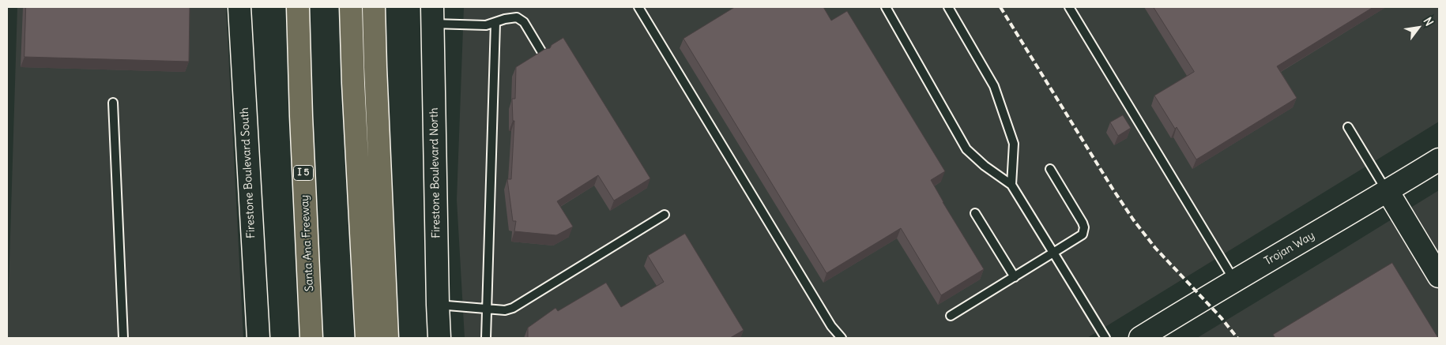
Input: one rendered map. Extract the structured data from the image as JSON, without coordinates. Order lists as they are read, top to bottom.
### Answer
{
  "streets": {
    "highway": ["I 5", "Santa Ana Freeway"],
    "street": ["Firestone Boulevard South", "Firestone Boulevard North", "Trojan Way"]
  },
  "north": "top right"
}
